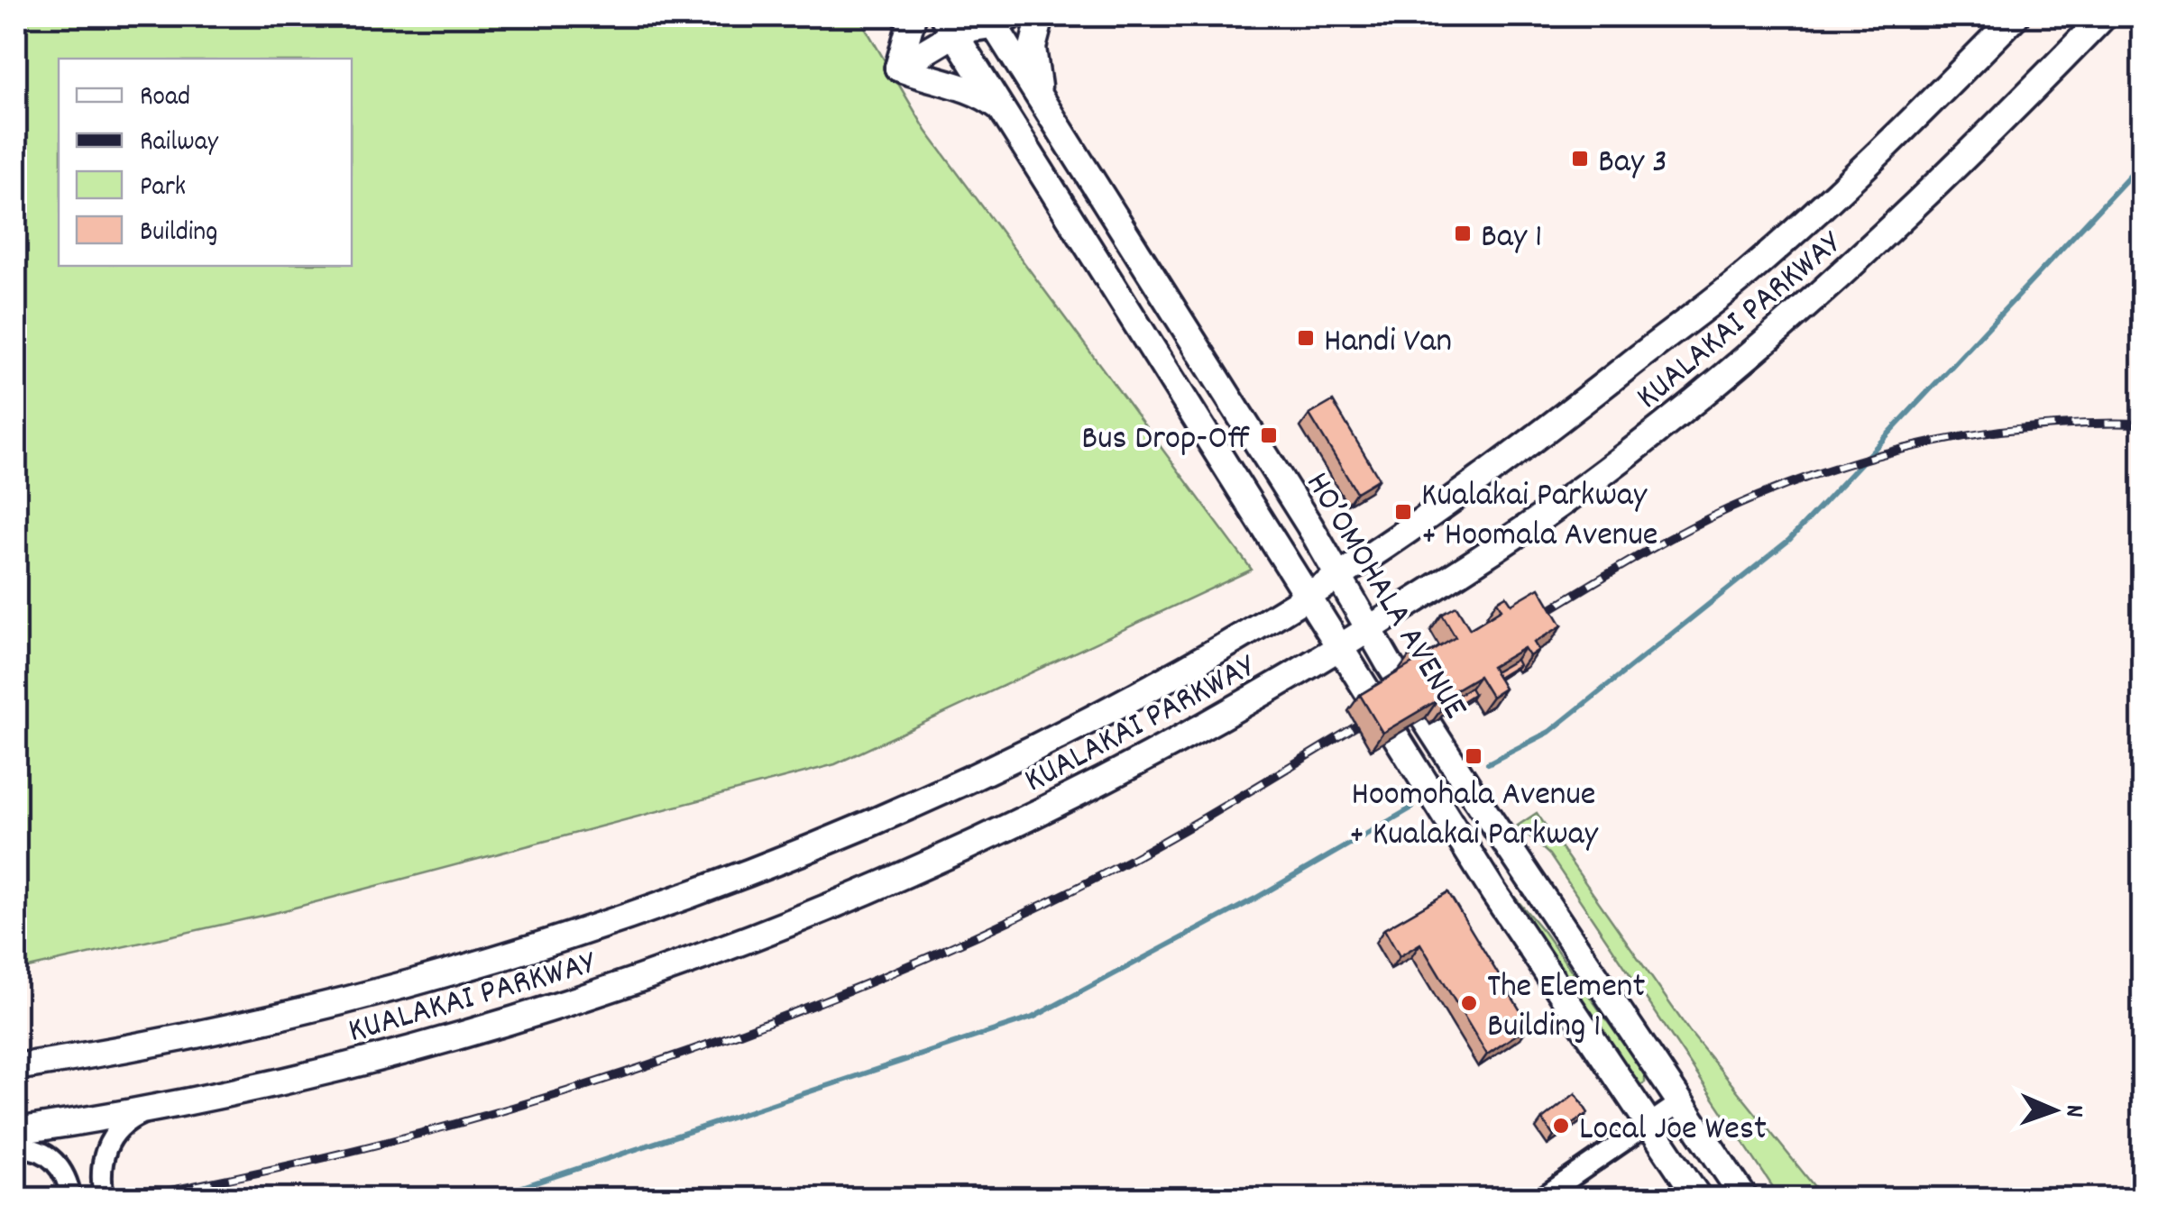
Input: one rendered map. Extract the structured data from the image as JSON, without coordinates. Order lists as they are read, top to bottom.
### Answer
{
  "streets": {
    "main road": ["KUALAKAI PARKWAY", "HO’OMOHALA AVENUE"]
  },
  "crossings": [
    ["KUALAKAI PARKWAY", "HO’OMOHALA AVENUE"]
  ],
  "places": {
    "transit": [
      "Bay 3",
      "Bay 1",
      "Handi Van",
      "Bus Drop-Off",
      "Kualakai Parkway + Hoomala Avenue",
      "Hoomohala Avenue + Kualakai Parkway"
    ],
    "other": ["The Element Building 1", "Local Joe West"]
  },
  "legend": [
    "Road",
    "Railway",
    "Park",
    "Building"
  ],
  "north": "right"
}
